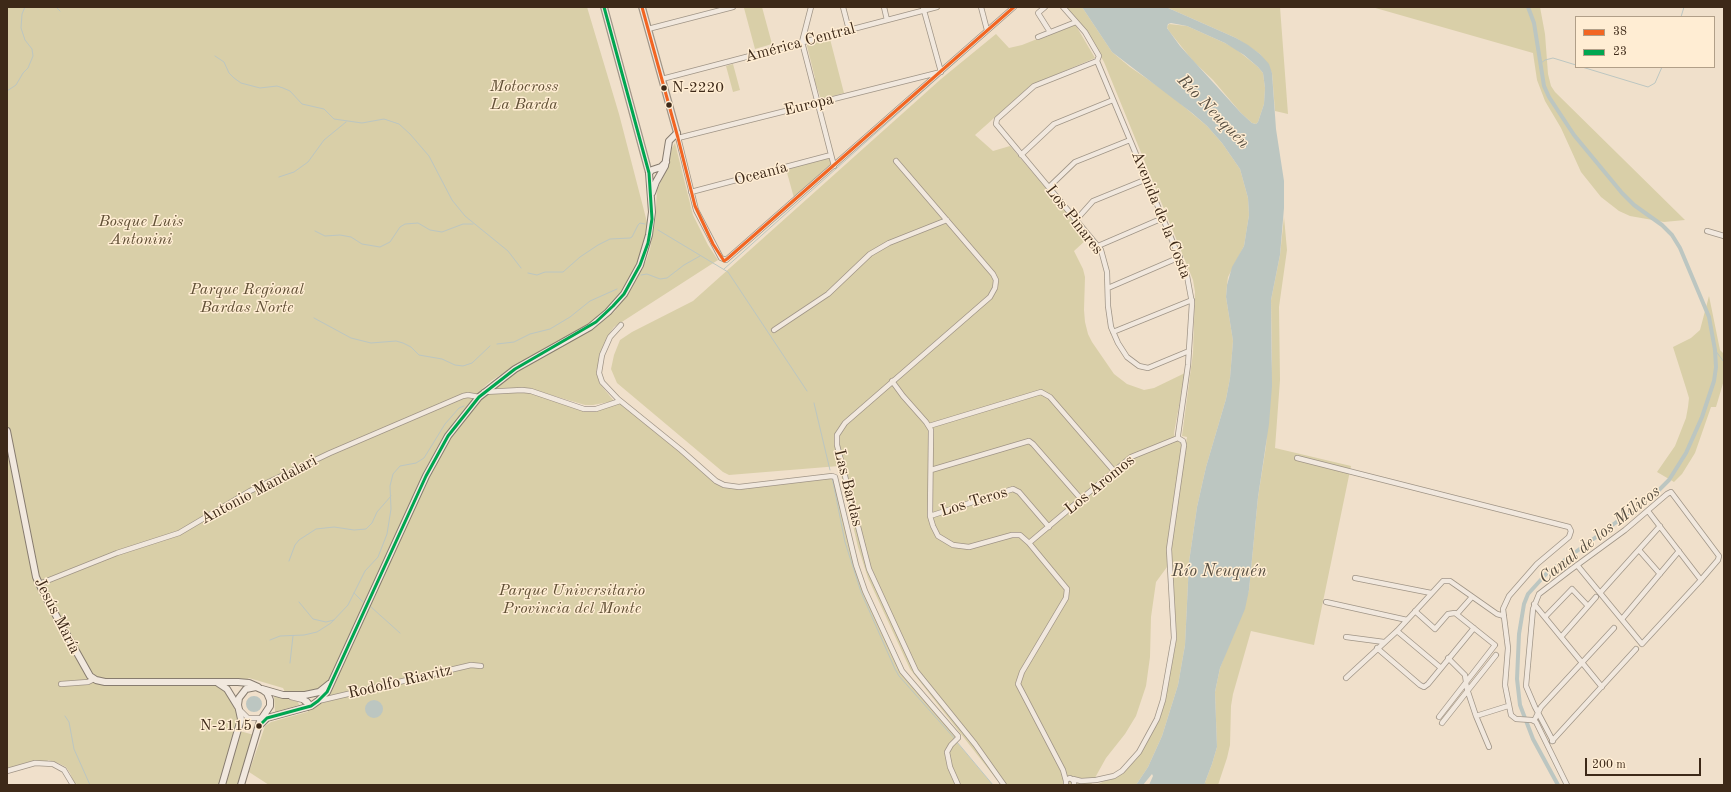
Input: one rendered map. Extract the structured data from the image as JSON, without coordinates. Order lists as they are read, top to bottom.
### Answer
{
  "streets": {
    "main road": ["Jesús María", "Rodolfo Riavitz"],
    "street": [
      "América Central",
      "Europa",
      "Oceanía",
      "Avenida de la Costa",
      "Los Pinares",
      "Los Aromos",
      "Las Bardas",
      "Antonio Mandalari",
      "Los Teros"
    ]
  },
  "crossings": [
    ["Avenida de la Costa", "Los Pinares"],
    ["Avenida de la Costa", "Los Aromos"],
    ["Los Aromos", "Los Teros"],
    ["Antonio Mandalari", "Jesús María"],
    ["Jesús María", "Rodolfo Riavitz"]
  ],
  "water": ["Río Neuquén", "Canal de los Milicos"],
  "parks": [
    "Motocross La Barda",
    "Bosque Luis Antonini",
    "Parque Regional Bardas Norte",
    "Parque Universitario Provincia del Monte"
  ],
  "places": ["N-2220", "N-2115"],
  "lines": ["transit line 38", "transit line 23"],
  "legend": ["38", "23"],
  "scale_bar": "200 m"
}
